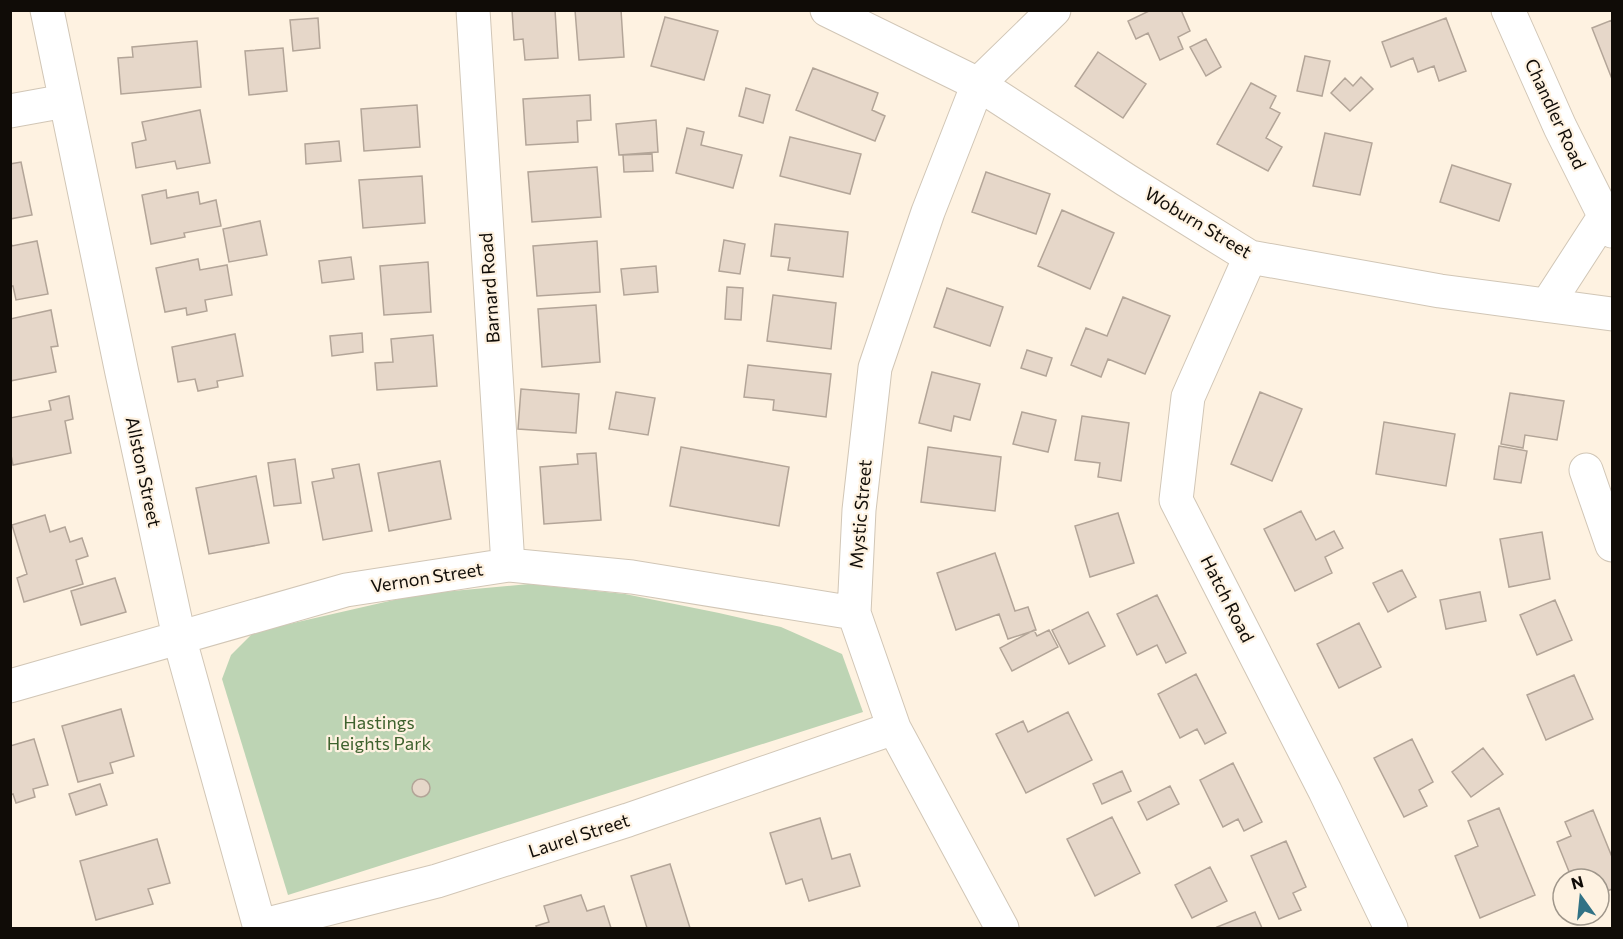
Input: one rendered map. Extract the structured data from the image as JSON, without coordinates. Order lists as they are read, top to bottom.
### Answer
{
  "streets": {
    "street": [
      "Chandler Road",
      "Woburn Street",
      "Barnard Road",
      "Allston Street",
      "Mystic Street",
      "Vernon Street",
      "Hatch Road",
      "Laurel Street"
    ]
  },
  "crossings": [
    ["Chandler Road", "Woburn Street"],
    ["Woburn Street", "Mystic Street"],
    ["Woburn Street", "Hatch Road"],
    ["Barnard Road", "Vernon Street"],
    ["Allston Street", "Vernon Street"],
    ["Allston Street", "Laurel Street"],
    ["Mystic Street", "Vernon Street"],
    ["Mystic Street", "Laurel Street"]
  ],
  "parks": ["Hastings Heights Park"],
  "north": "top"
}
